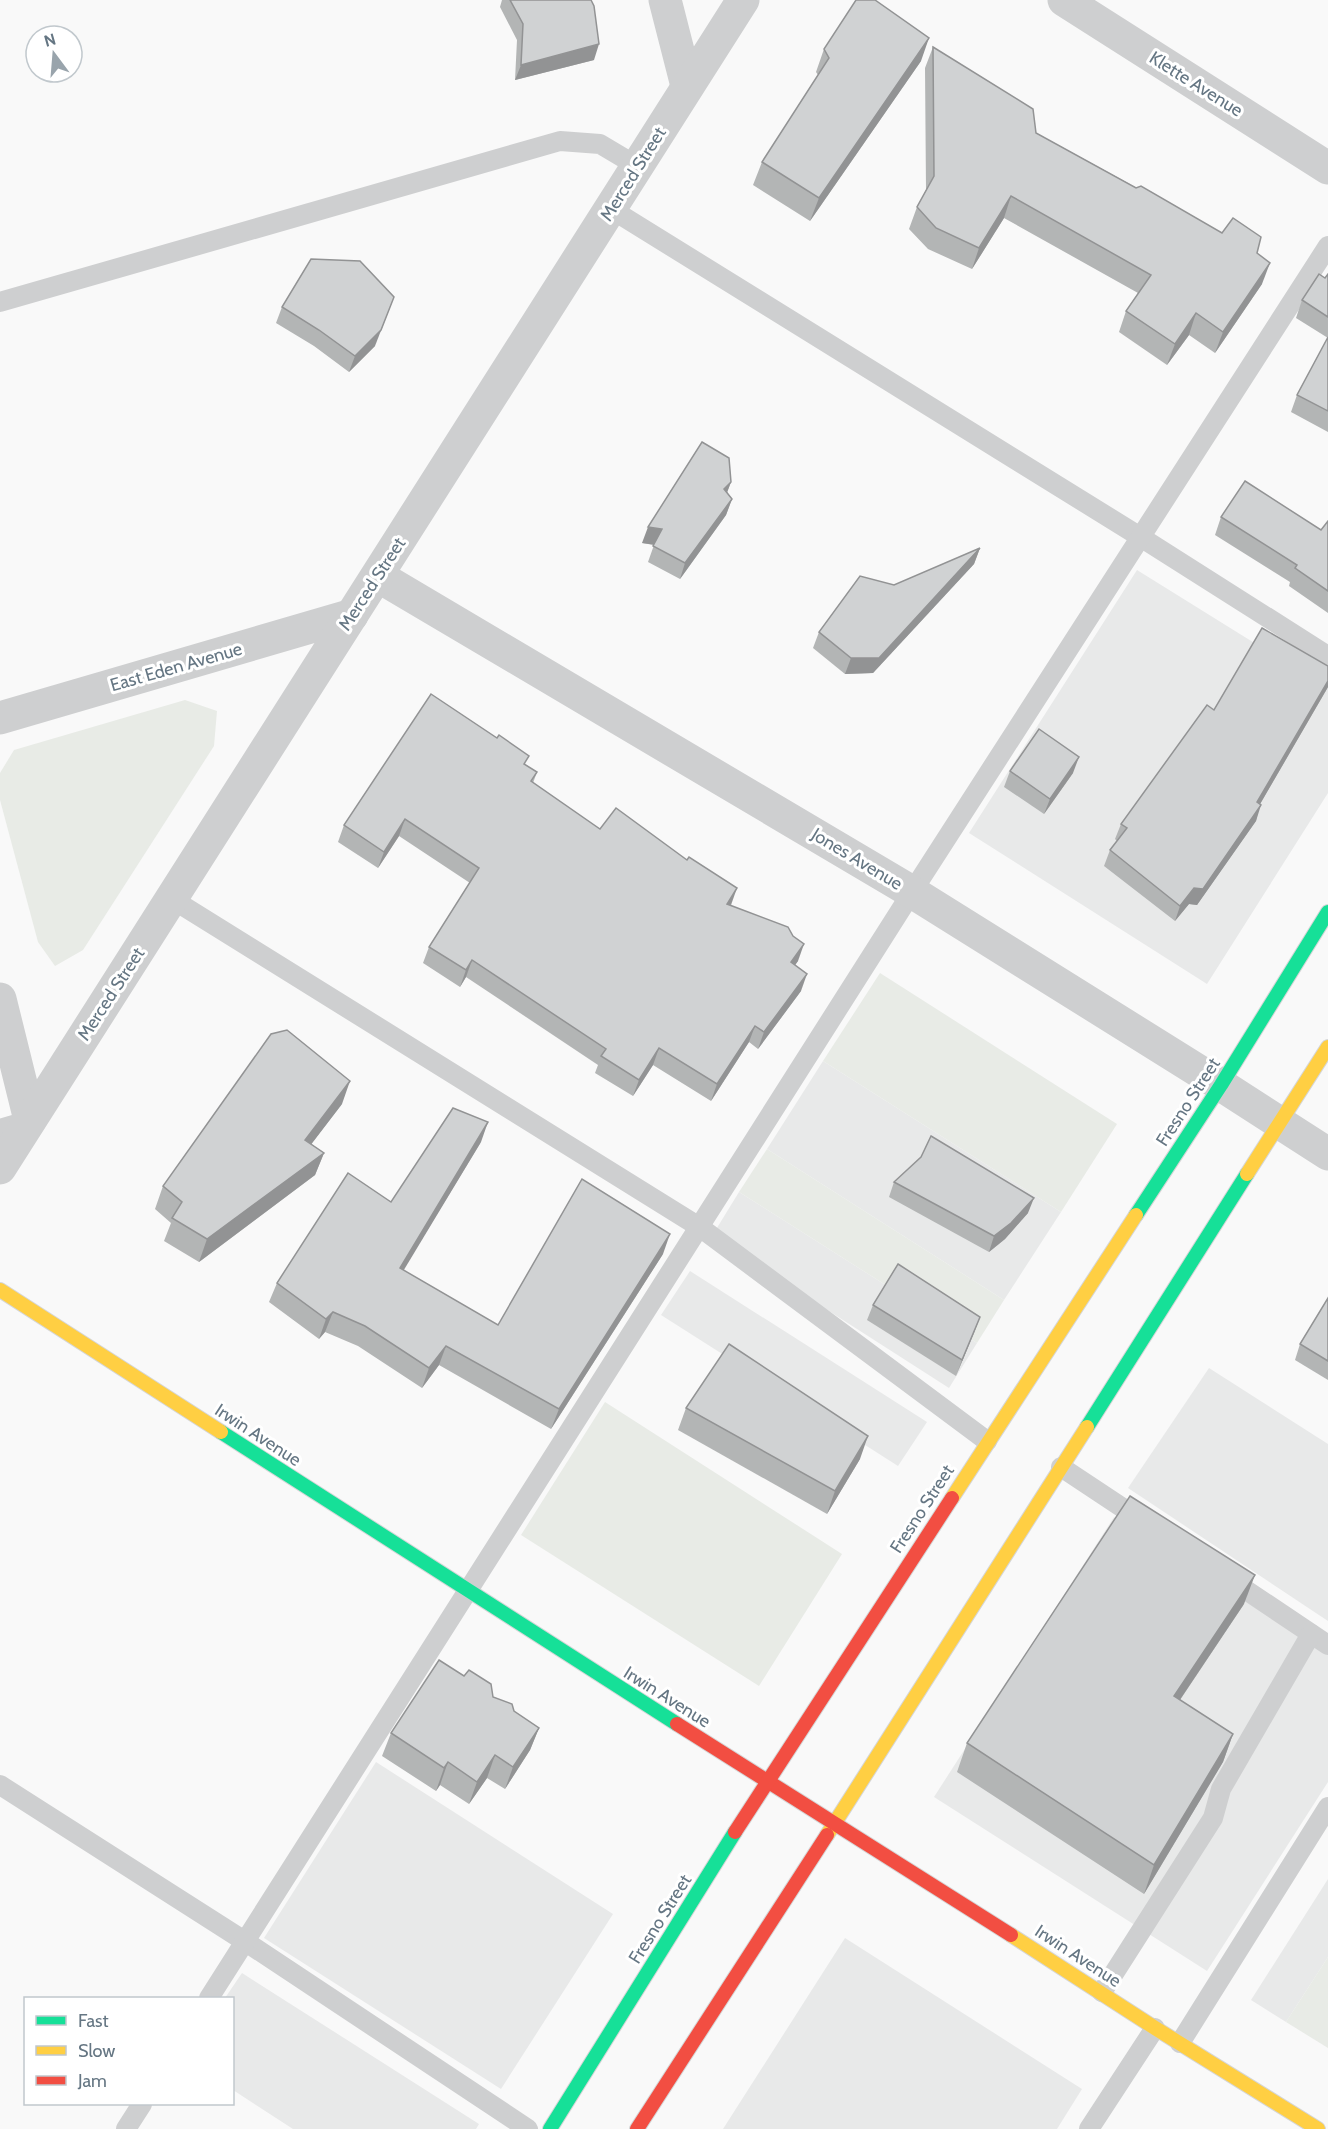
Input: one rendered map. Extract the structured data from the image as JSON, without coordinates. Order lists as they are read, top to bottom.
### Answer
{
  "streets": {
    "main road": ["Fresno Street", "Irwin Avenue"],
    "street": [
      "Klette Avenue",
      "Merced Street",
      "East Eden Avenue",
      "Jones Avenue"
    ]
  },
  "crossings": [
    ["Merced Street", "East Eden Avenue"],
    ["Merced Street", "Jones Avenue"],
    ["Jones Avenue", "Fresno Street"],
    ["Fresno Street", "Irwin Avenue"]
  ],
  "legend": ["Fast", "Slow", "Jam"],
  "north": "top"
}
